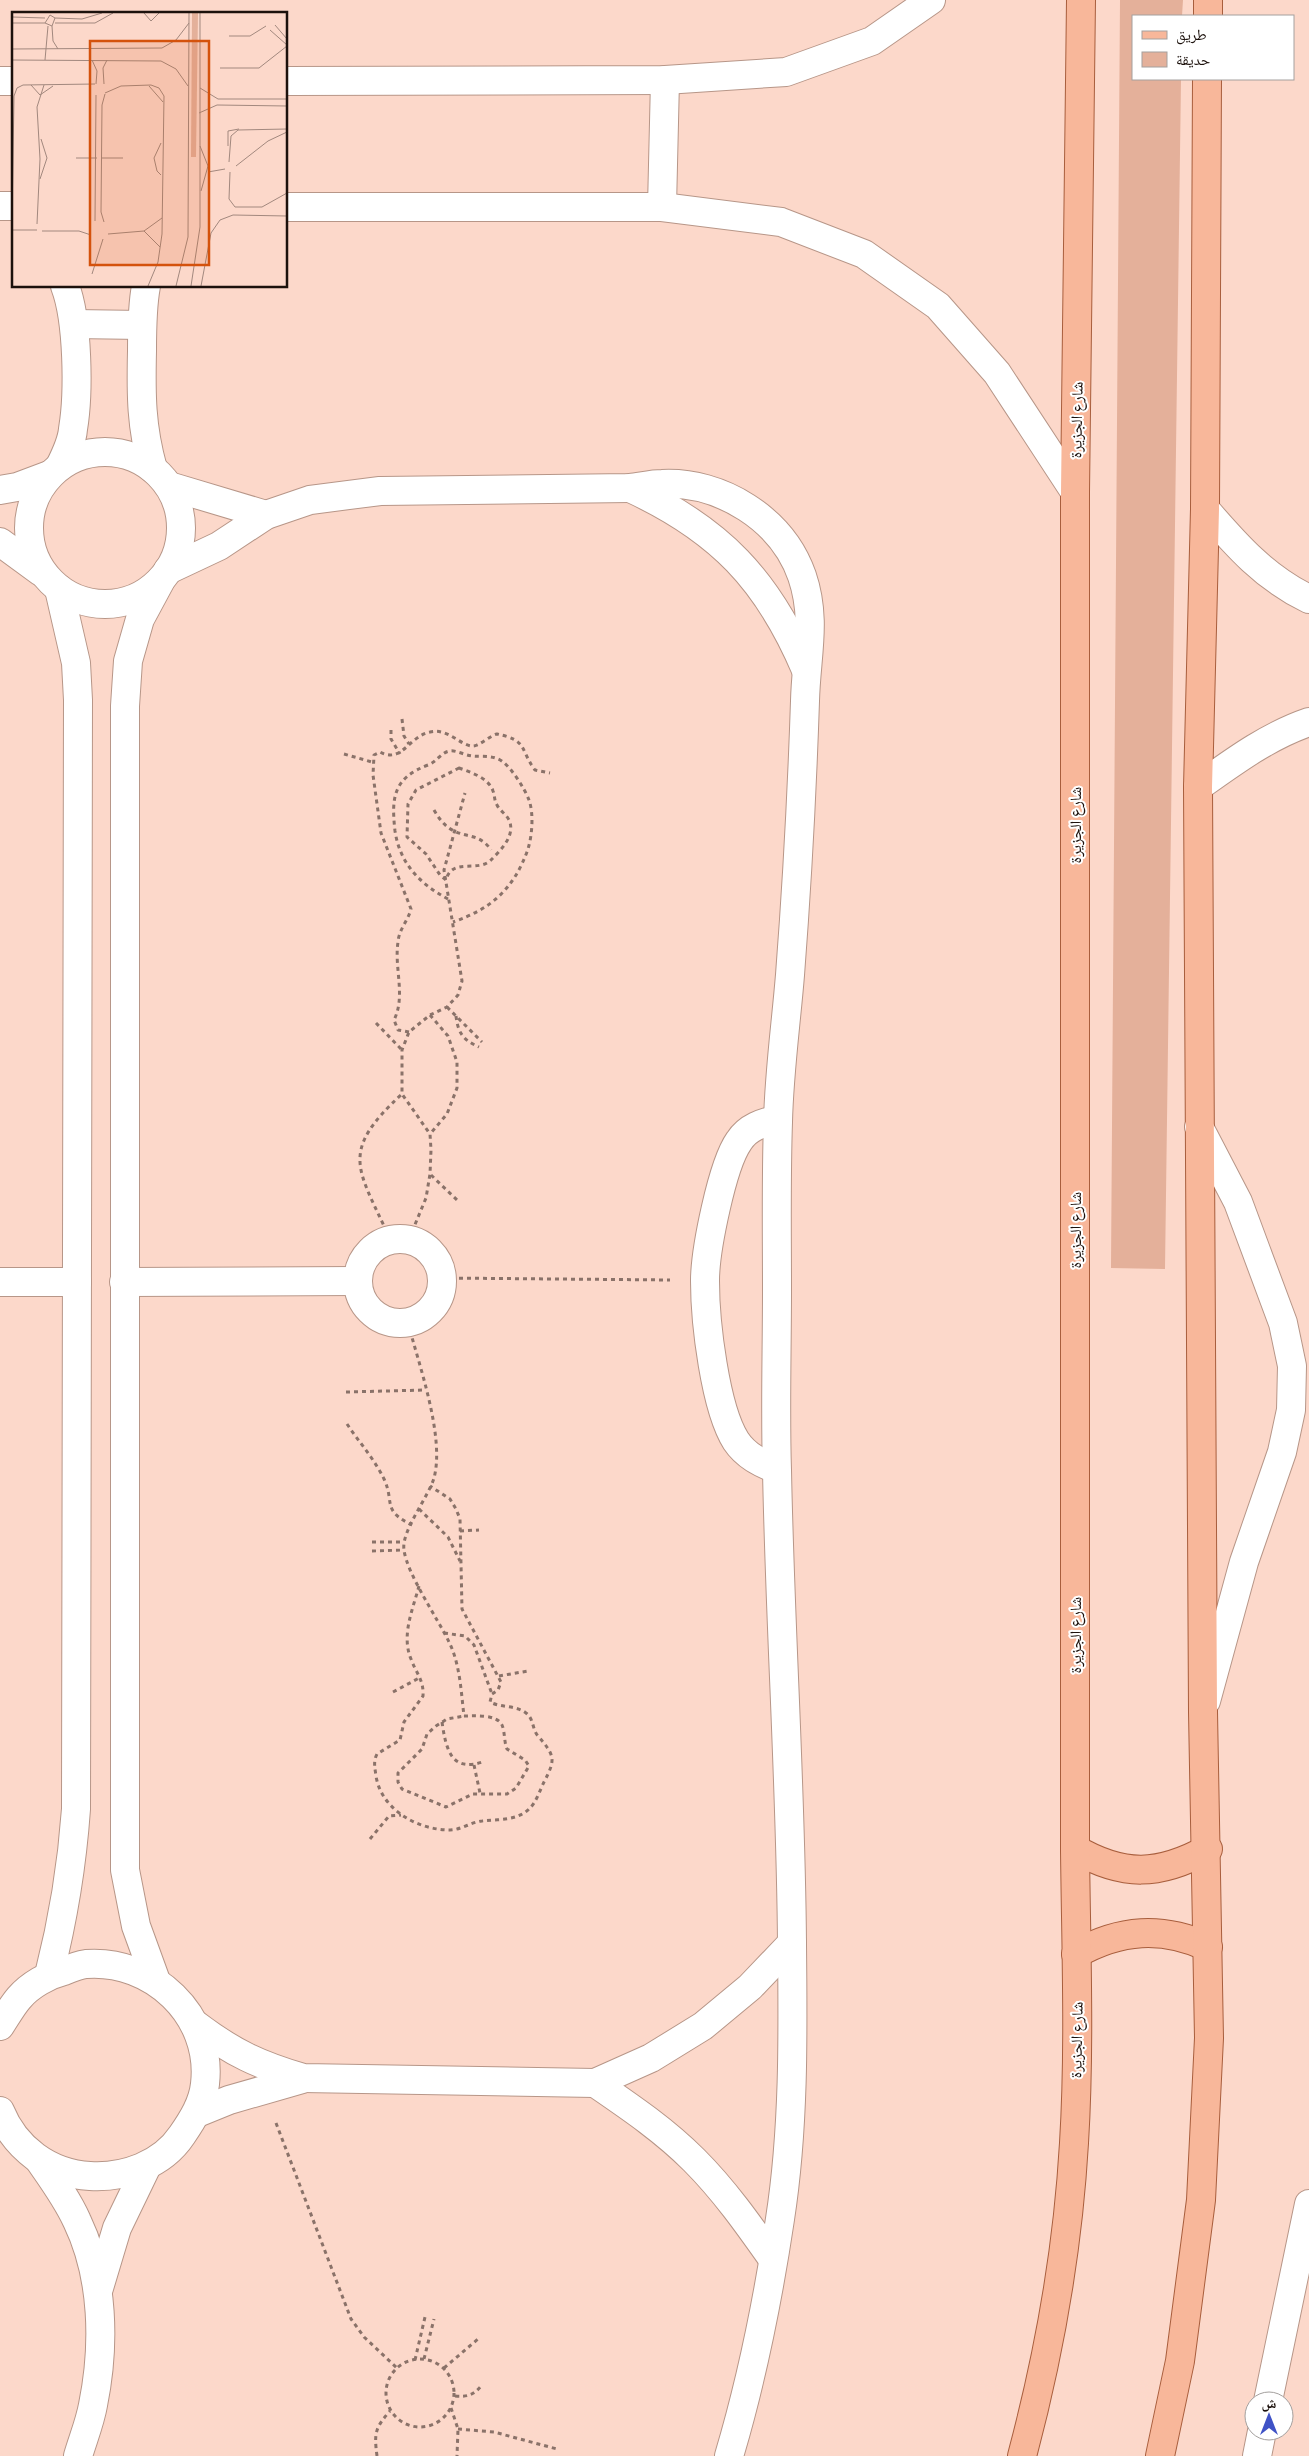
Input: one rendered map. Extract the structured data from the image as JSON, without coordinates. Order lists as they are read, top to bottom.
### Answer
{
  "streets": {
    "main road": ["شارع الجزيرة"]
  },
  "legend": ["طريق", "حديقة"],
  "north": "top"
}
